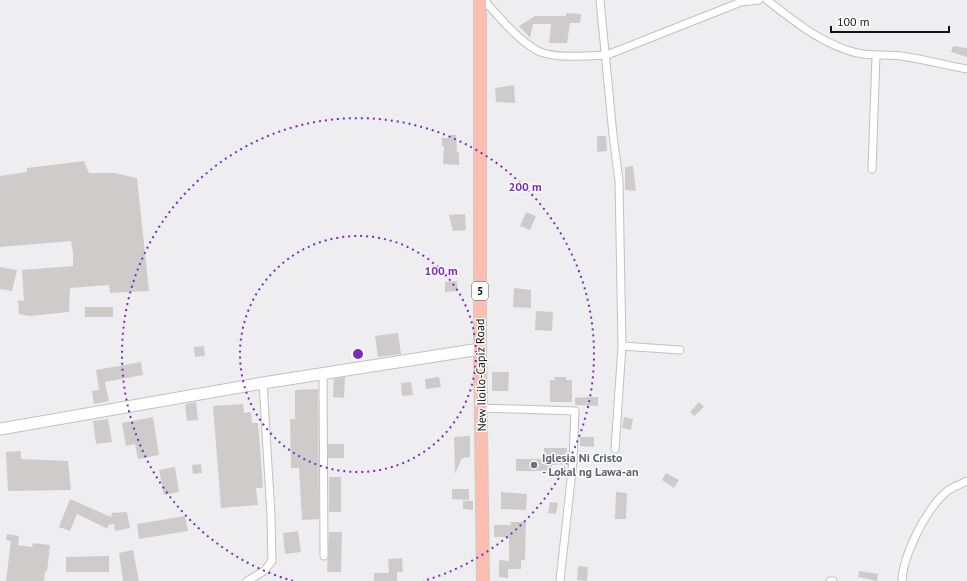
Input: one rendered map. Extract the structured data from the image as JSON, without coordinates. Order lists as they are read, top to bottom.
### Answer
{
  "streets": {
    "highway": ["5", "New Iloilo-Capiz Road"]
  },
  "places": ["Iglesia Ni Cristo - Lokal ng Lawa-an"],
  "scale_bar": "100 m",
  "rings": ["200 m", "100 m"]
}
